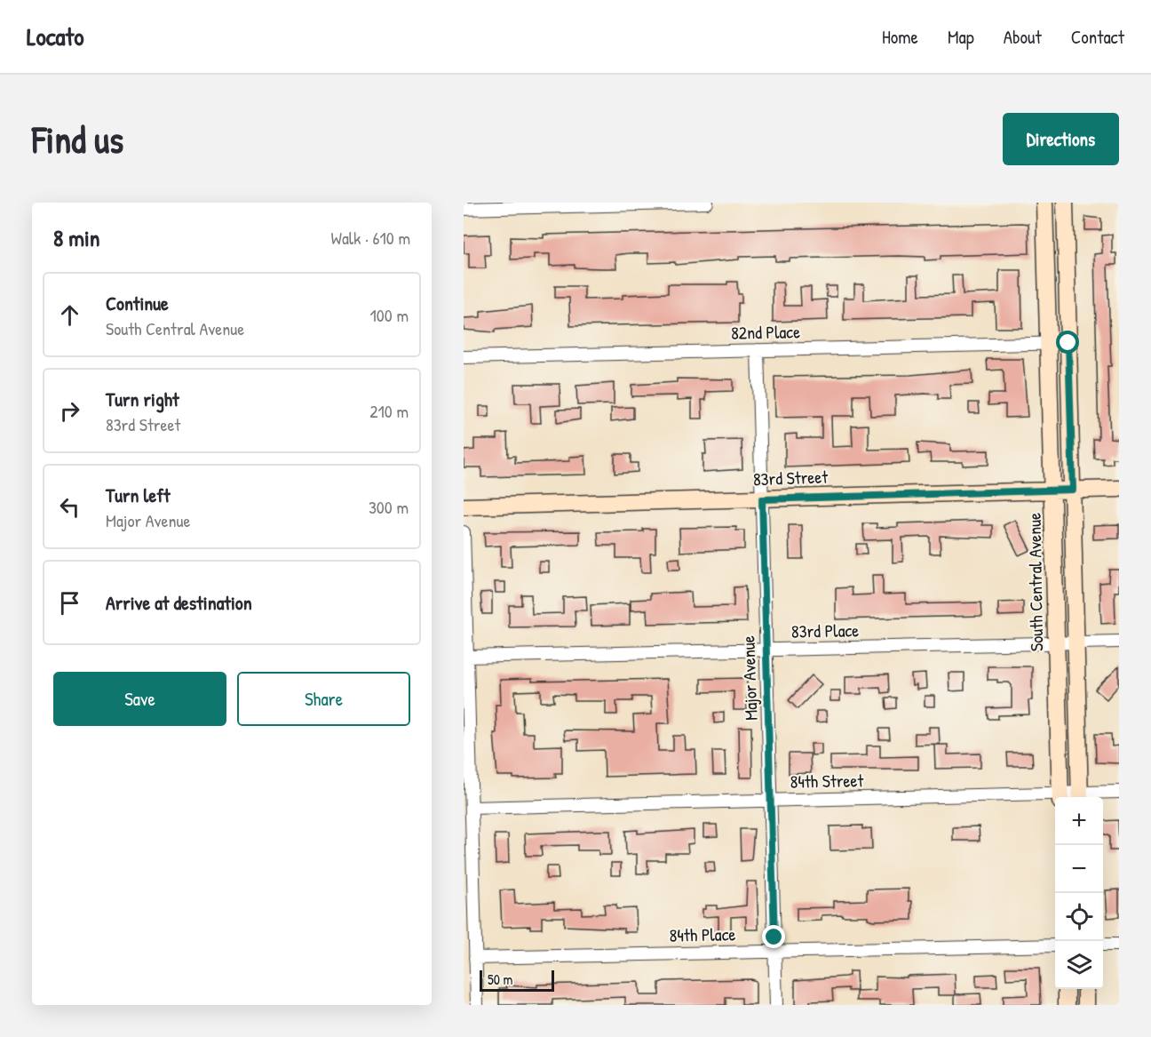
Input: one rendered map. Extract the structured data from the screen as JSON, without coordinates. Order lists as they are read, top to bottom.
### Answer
{
  "streets": {
    "street": [
      "82nd Place",
      "83rd Street",
      "South Central Avenue",
      "83rd Place",
      "Major Avenue",
      "84th Street",
      "84th Place"
    ]
  },
  "crossings": [
    ["82nd Place", "South Central Avenue"],
    ["82nd Place", "Major Avenue"],
    ["83rd Street", "South Central Avenue"],
    ["83rd Street", "Major Avenue"],
    ["South Central Avenue", "83rd Place"],
    ["83rd Place", "Major Avenue"],
    ["Major Avenue", "84th Street"],
    ["Major Avenue", "84th Place"]
  ],
  "scale_bar": "50 m",
  "page": {
    "header": "Locato",
    "nav": [
      "Home",
      "Map",
      "About",
      "Contact"
    ],
    "buttons": [
      "Directions",
      ["Save", "Share"]
    ],
    "title": "Find us",
    "heading": ["8 min", "Walk · 610 m"],
    "list": [
      ["Continue", "South Central Avenue", "100 m"],
      ["Turn right", "83rd Street", "210 m"],
      ["Turn left", "Major Avenue", "300 m"],
      "Arrive at destination"
    ],
    "map_buttons": ["+", "−"],
    "scale": "50 m"
  }
}
